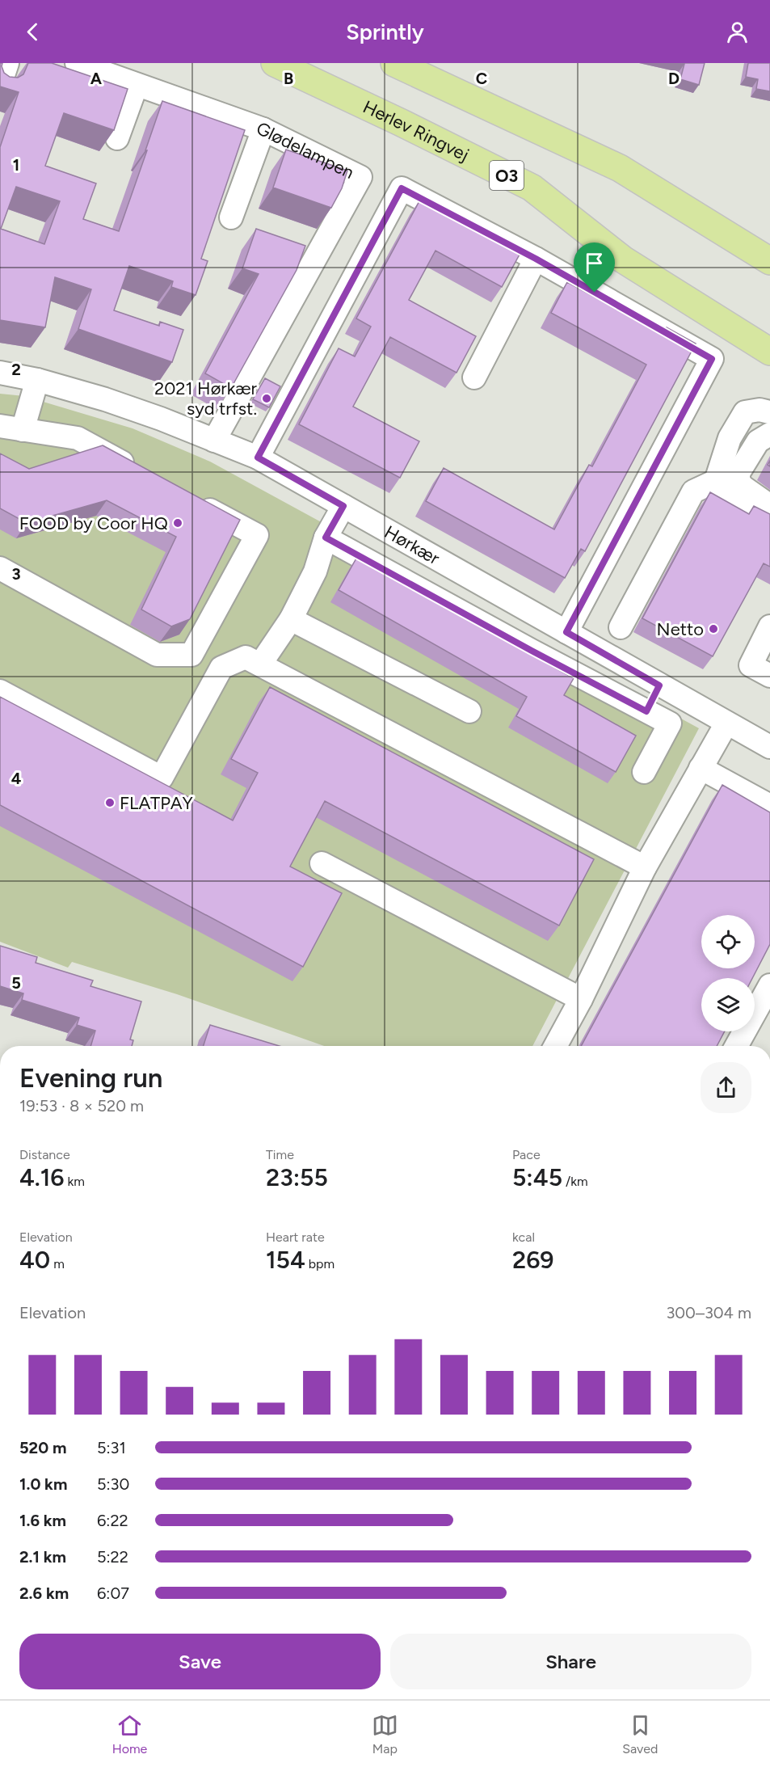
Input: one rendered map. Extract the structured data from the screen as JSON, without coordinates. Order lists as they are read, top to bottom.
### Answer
{
  "streets": {
    "main road": ["Herlev Ringvej", "O3"],
    "street": ["Glødelampen", "Hørkær"]
  },
  "crossings": [
    ["Glødelampen", "Hørkær"]
  ],
  "places": [
    "2021 Hørkær syd trfst.",
    "FOOD by Coor HQ",
    "Netto",
    "FLATPAY"
  ],
  "page": {
    "header": "Sprintly",
    "heading": ["Evening run", "19:53 · 8 × 520 m"],
    "stats": [
      ["Distance", "4.16 km"],
      ["Time", "23:55"],
      ["Pace", "5:45 /km"],
      ["Elevation", "40 m"],
      ["Heart rate", "154 bpm"],
      ["kcal", "269"]
    ],
    "chart": ["Elevation", "300–304 m"],
    "list": [
      {
        "name": "520 m",
        "note": "5:31"
      },
      {
        "name": "1.0 km",
        "note": "5:30"
      },
      {
        "name": "1.6 km",
        "note": "6:22"
      },
      {
        "name": "2.1 km",
        "note": "5:22"
      },
      {
        "name": "2.6 km",
        "note": "6:07"
      }
    ],
    "buttons": ["Save", "Share"],
    "tabs": ["Home", "Map", "Saved"]
  },
  "grid": {
    "columns": [
      "A",
      "B",
      "C",
      "D"
    ],
    "rows": [
      "1",
      "2",
      "3",
      "4",
      "5"
    ]
  }
}
